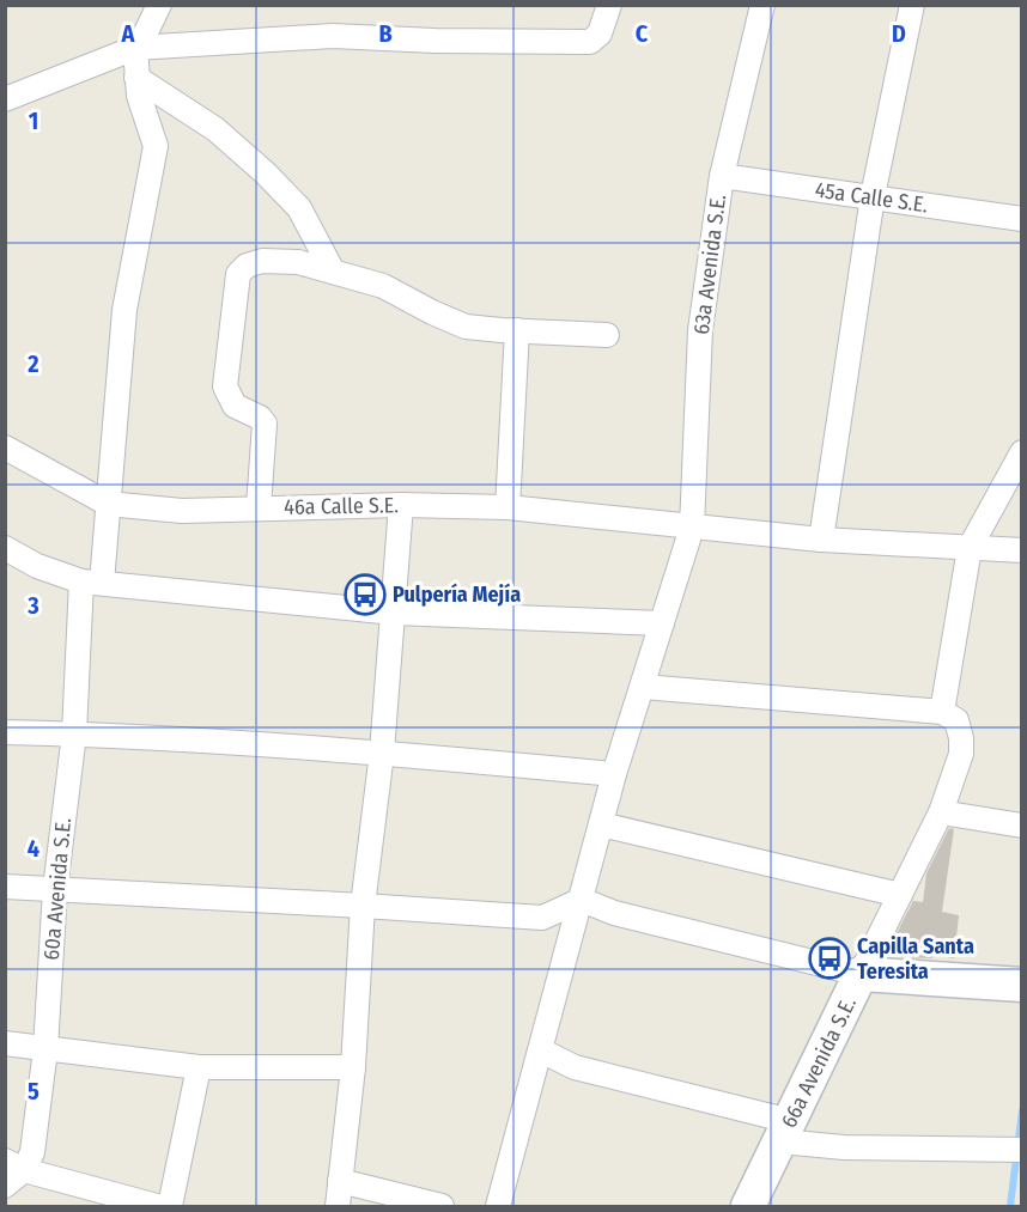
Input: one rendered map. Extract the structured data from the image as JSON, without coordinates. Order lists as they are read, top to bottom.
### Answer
{
  "streets": {
    "street": [
      "45a Calle S.E.",
      "63a Avenida S.E.",
      "46a Calle S.E.",
      "60a Avenida S.E.",
      "66a Avenida S.E."
    ]
  },
  "crossings": [
    ["45a Calle S.E.", "63a Avenida S.E."],
    ["63a Avenida S.E.", "46a Calle S.E."],
    ["46a Calle S.E.", "60a Avenida S.E."],
    ["46a Calle S.E.", "66a Avenida S.E."]
  ],
  "places": {
    "bus stop": ["Pulpería Mejía", "Capilla Santa Teresita"]
  },
  "grid": {
    "columns": [
      "A",
      "B",
      "C",
      "D"
    ],
    "rows": [
      "1",
      "2",
      "3",
      "4",
      "5"
    ]
  }
}
